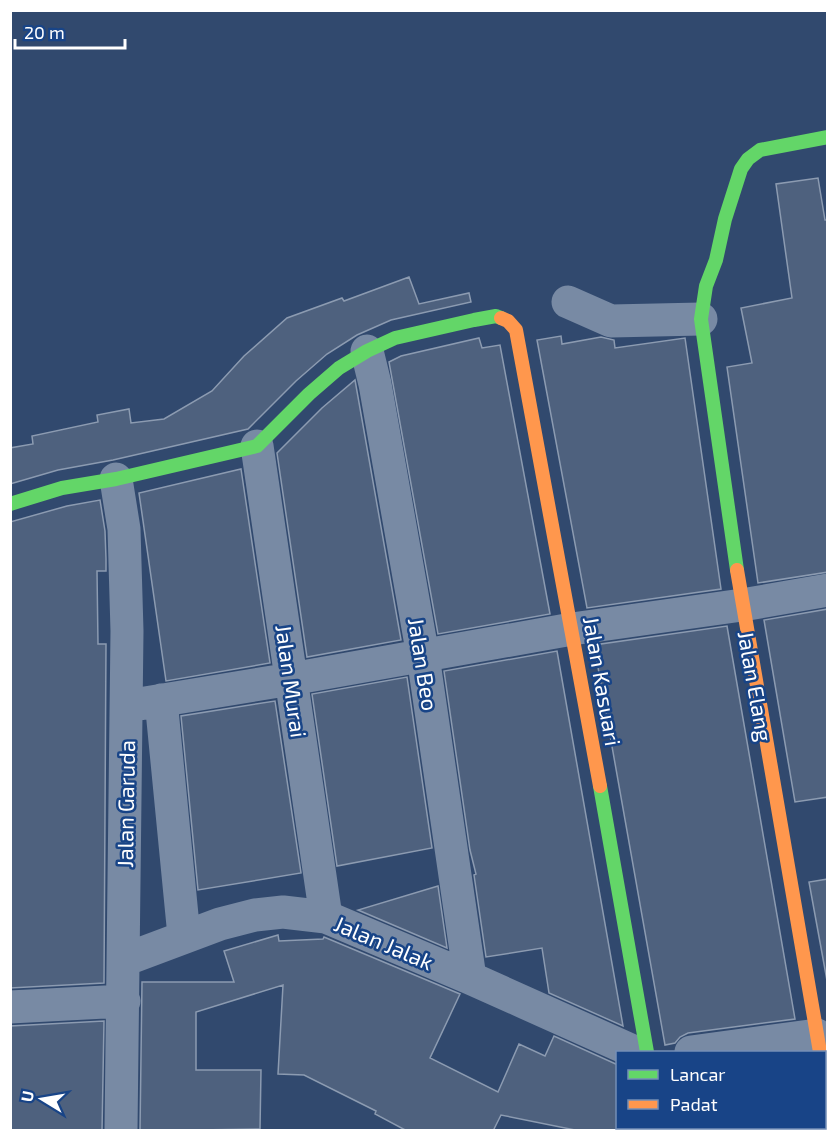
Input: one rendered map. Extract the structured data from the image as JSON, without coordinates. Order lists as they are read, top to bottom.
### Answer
{
  "streets": {
    "street": [
      "Jalan Beo",
      "Jalan Murai",
      "Jalan Kasuari",
      "Jalan Elang",
      "Jalan Garuda",
      "Jalan Jalak"
    ]
  },
  "crossings": [
    ["Jalan Beo", "Jalan Kasuari"],
    ["Jalan Beo", "Jalan Jalak"],
    ["Jalan Murai", "Jalan Jalak"],
    ["Jalan Garuda", "Jalan Jalak"]
  ],
  "legend": ["Lancar", "Padat"],
  "scale_bar": "20 m",
  "north": "left"
}
